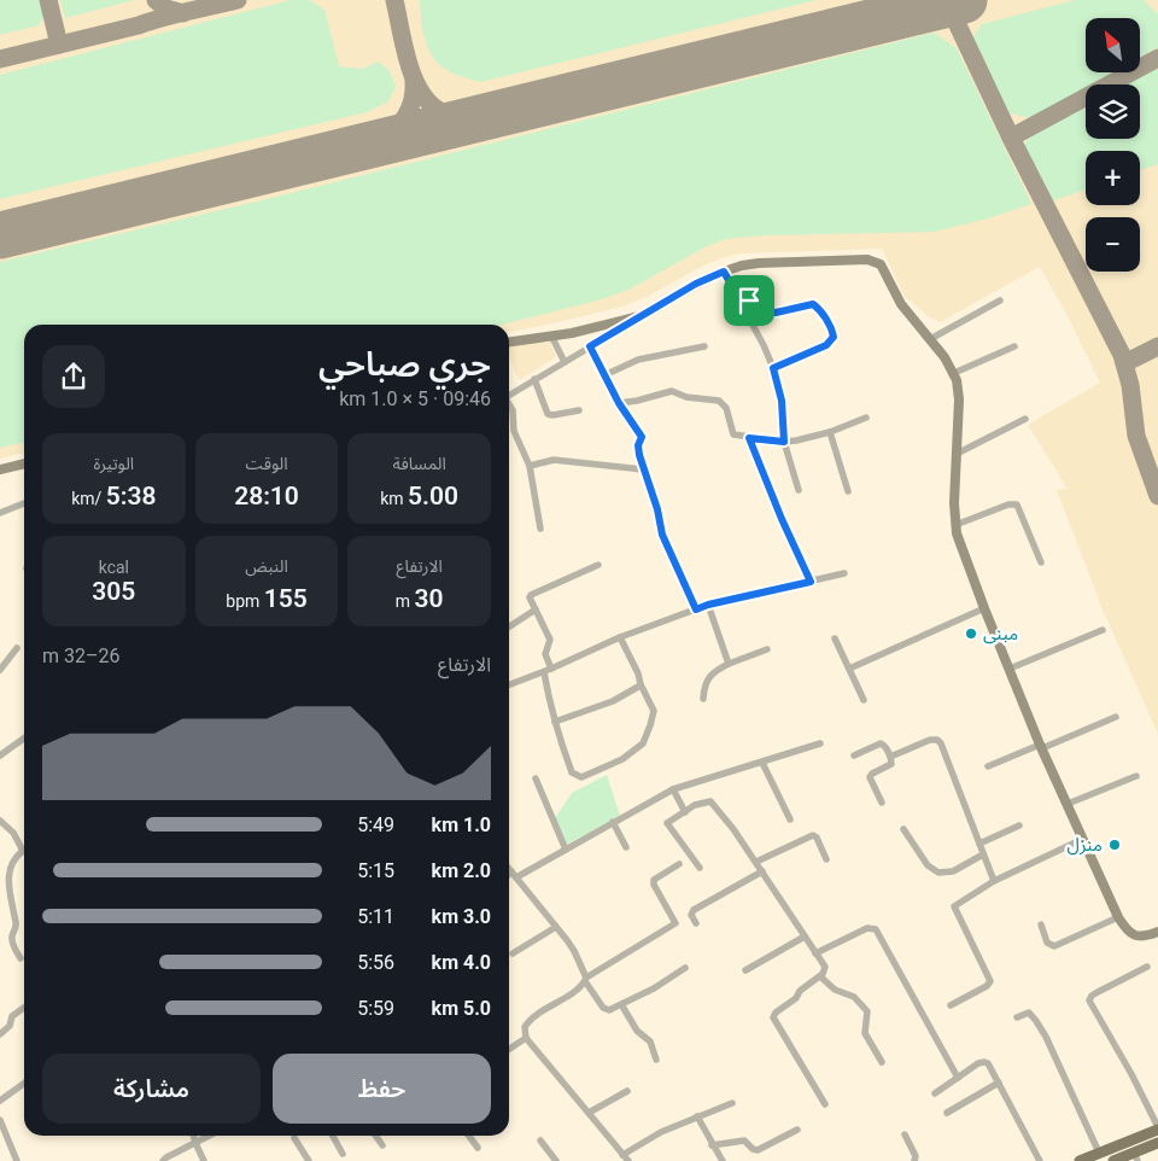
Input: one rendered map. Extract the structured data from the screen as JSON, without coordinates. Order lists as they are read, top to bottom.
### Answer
{
  "places": ["مبنى", "منزل"],
  "north": "top left",
  "page": {
    "map_buttons": ["+", "−"],
    "heading": ["جري صباحي", "09:46 · 5 × 1.0 km"],
    "stats": [
      ["المسافة", "5.00 km"],
      ["الوقت", "28:10"],
      ["الوتيرة", "5:38 /km"],
      ["الارتفاع", "30 m"],
      ["النبض", "155 bpm"],
      ["kcal", "305"]
    ],
    "chart": ["الارتفاع", "26–32 m"],
    "list": [
      {
        "name": "1.0 km",
        "note": "5:49"
      },
      {
        "name": "2.0 km",
        "note": "5:15"
      },
      {
        "name": "3.0 km",
        "note": "5:11"
      },
      {
        "name": "4.0 km",
        "note": "5:56"
      },
      {
        "name": "5.0 km",
        "note": "5:59"
      }
    ],
    "buttons": ["حفظ", "مشاركة"]
  }
}
